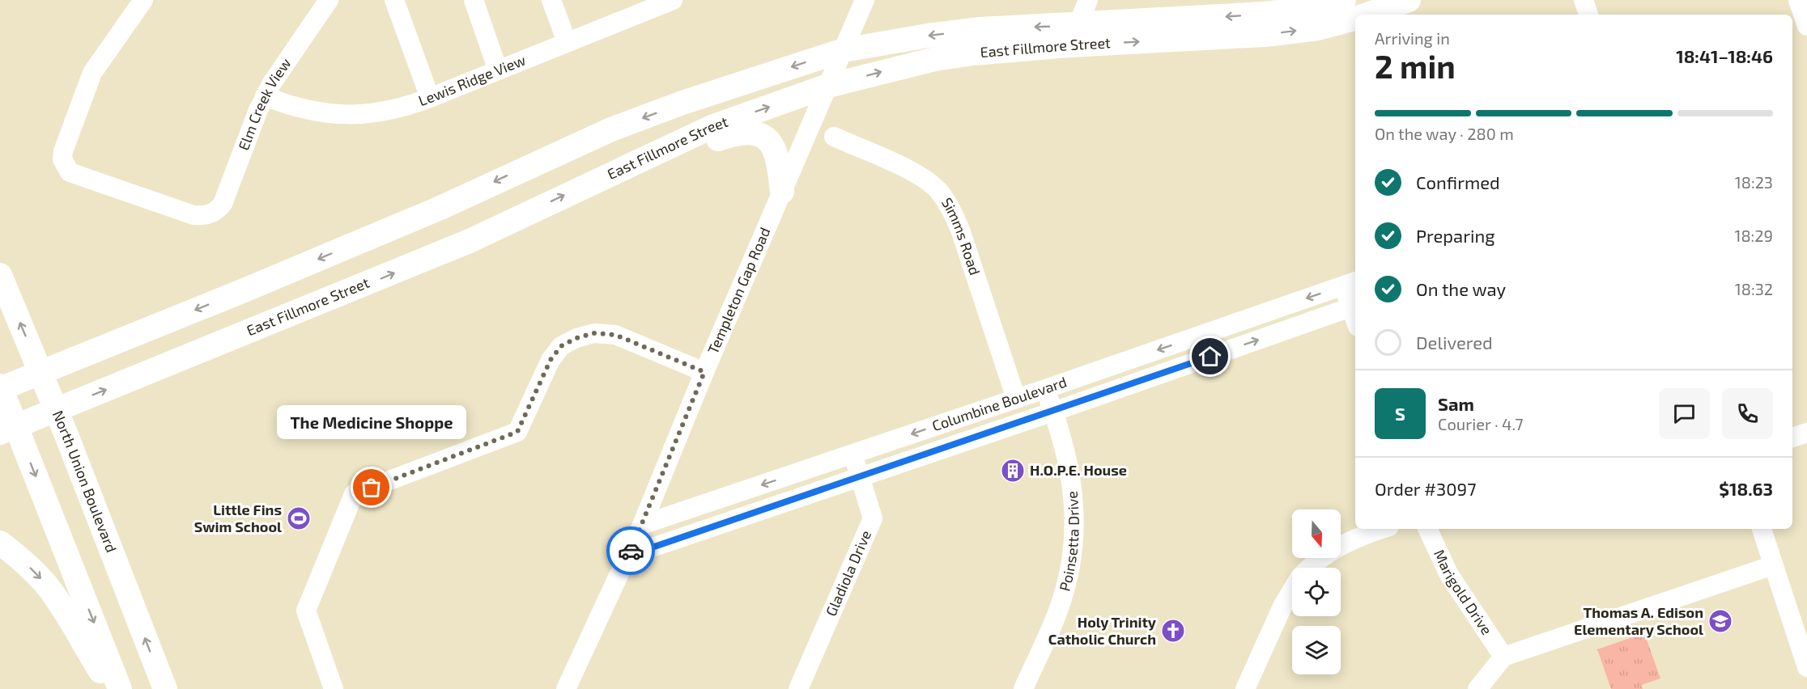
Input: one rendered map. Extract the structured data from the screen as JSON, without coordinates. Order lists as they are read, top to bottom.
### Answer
{
  "streets": {
    "main road": ["East Fillmore Street", "North Union Boulevard"],
    "street": [
      "Lewis Ridge View",
      "Elm Creek View",
      "Simms Road",
      "Templeton Gap Road",
      "Columbine Boulevard",
      "Poinsetta Drive",
      "Gladiola Drive",
      "Marigold Drive"
    ]
  },
  "crossings": [
    ["East Fillmore Street", "Templeton Gap Road"],
    ["East Fillmore Street", "North Union Boulevard"],
    ["Lewis Ridge View", "Elm Creek View"],
    ["Simms Road", "Columbine Boulevard"],
    ["Templeton Gap Road", "Columbine Boulevard"],
    ["Columbine Boulevard", "Poinsetta Drive"],
    ["Columbine Boulevard", "Gladiola Drive"]
  ],
  "places": {
    "building": ["H.O.P.E. House"],
    "other": ["The Medicine Shoppe"],
    "sports": ["Little Fins Swim School"],
    "school or university": ["Thomas A. Edison Elementary School"],
    "church": ["Holy Trinity Catholic Church"]
  },
  "north": "bottom",
  "page": {
    "heading": ["2 min", "Arriving in", "18:41–18:46"],
    "panel": [
      "Sam",
      "Courier · 4.7",
      "Order #3097",
      "$18.63"
    ],
    "bar": "On the way · 280 m",
    "list": [
      ["Confirmed", "18:23"],
      ["Preparing", "18:29"],
      ["On the way", "18:32"],
      "Delivered"
    ],
    "round": "S",
    "bubble": "The Medicine Shoppe"
  }
}
